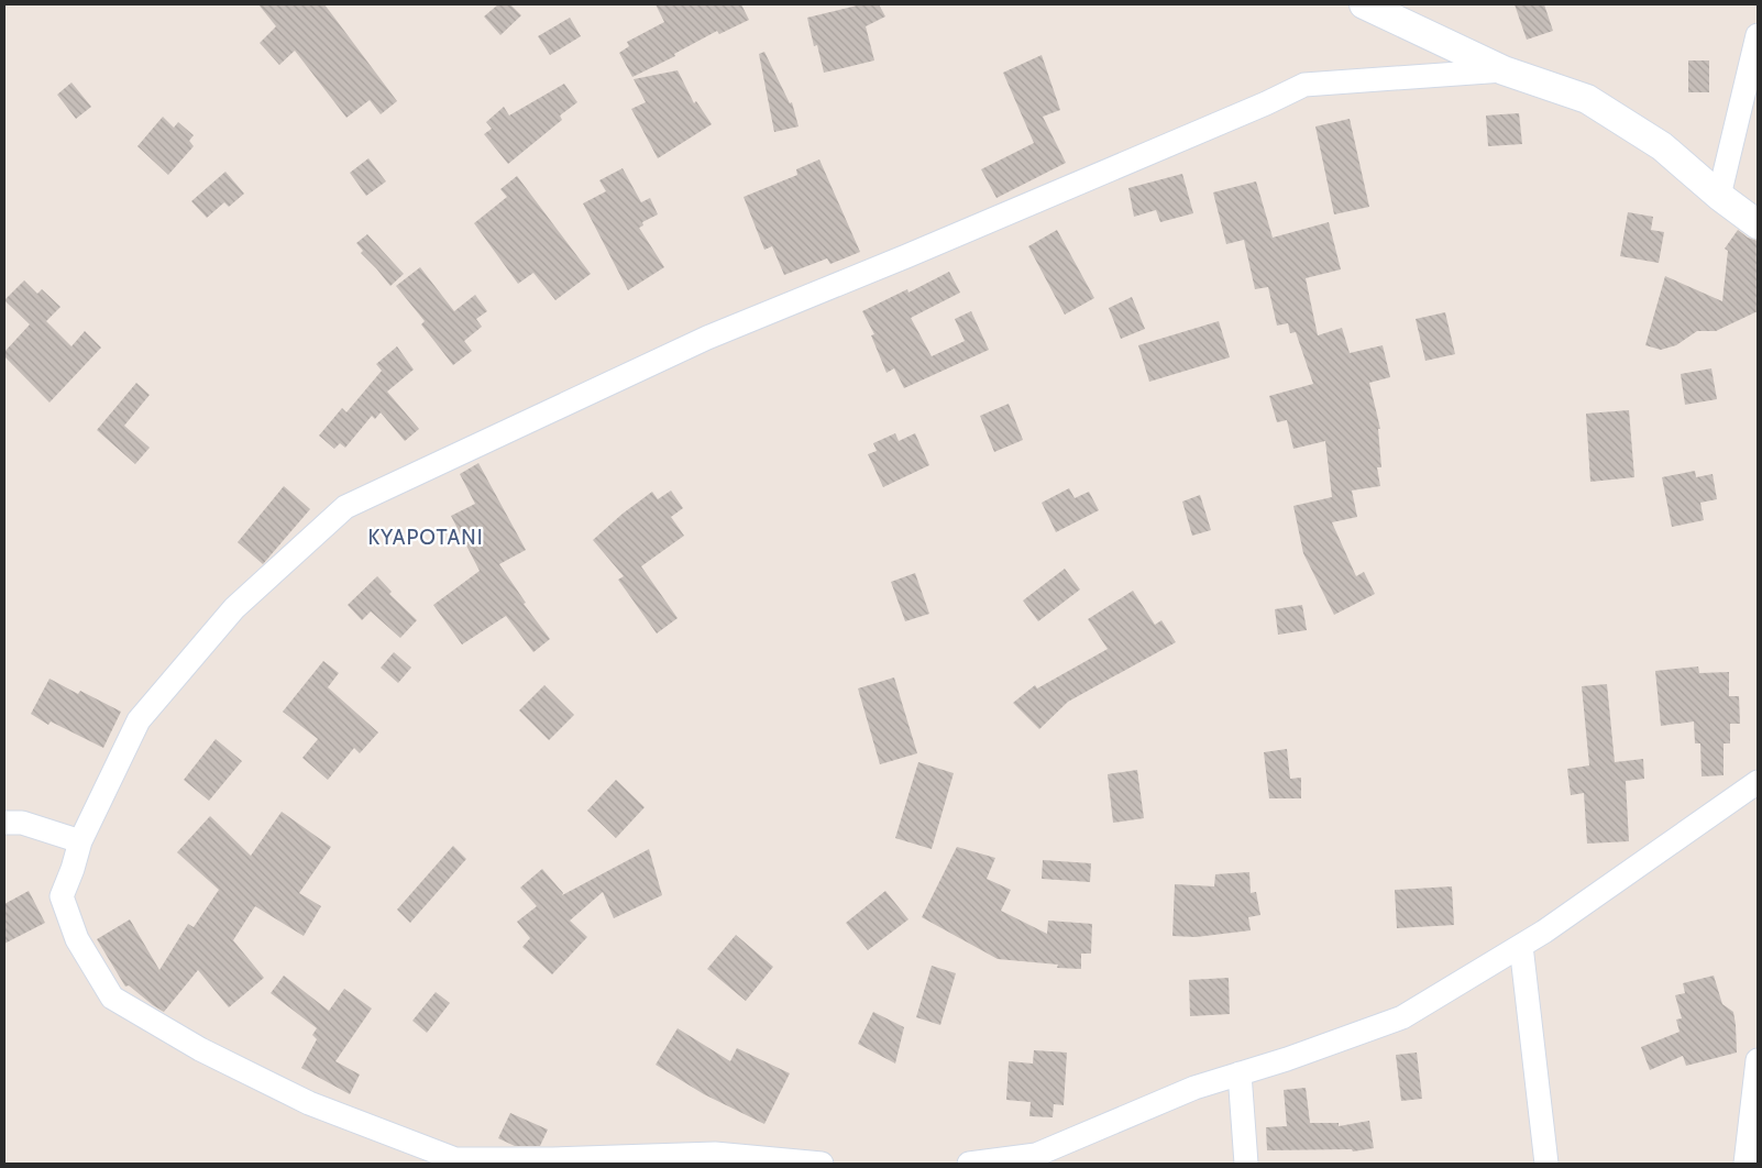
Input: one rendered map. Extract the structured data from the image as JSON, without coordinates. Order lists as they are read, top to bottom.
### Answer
{
  "districts": ["KYAPOTANI"]
}
